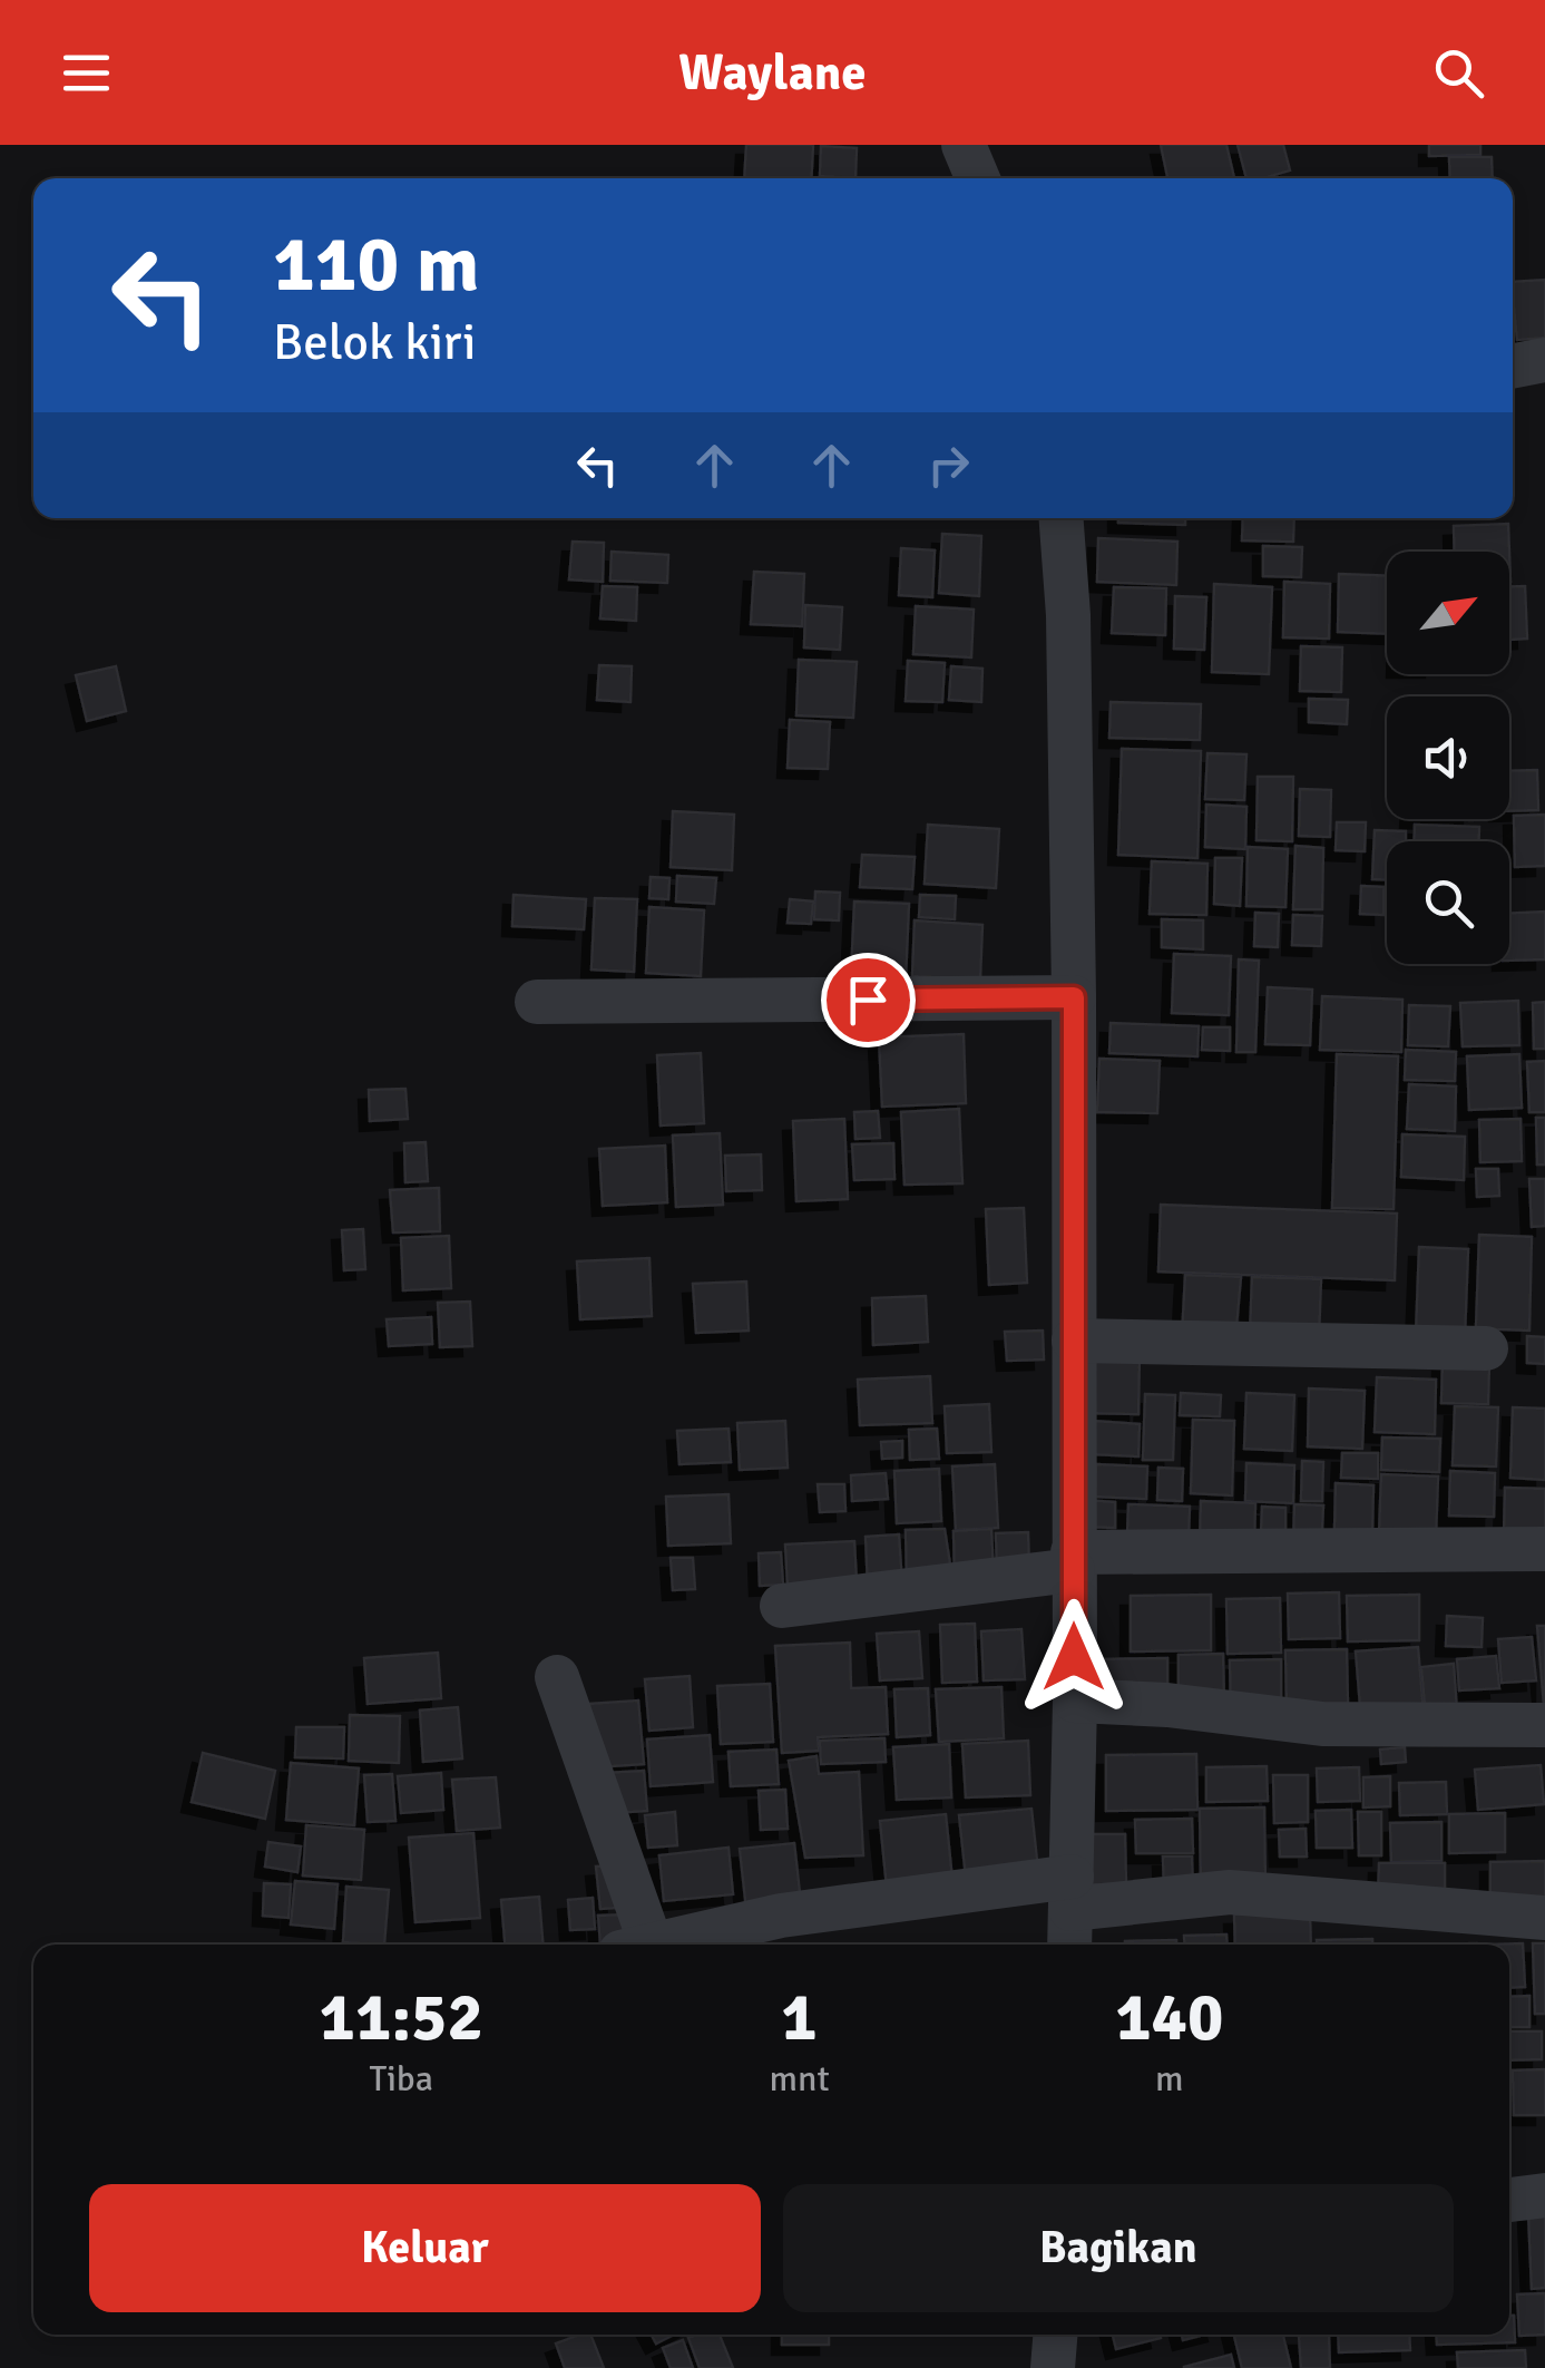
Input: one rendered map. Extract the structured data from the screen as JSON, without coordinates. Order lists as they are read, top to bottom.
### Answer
{
  "north": "top right",
  "page": {
    "header": "Waylane",
    "turn": ["110 m", "Belok kiri"],
    "eta": [
      "11:52",
      "Tiba",
      "1",
      "mnt",
      "140",
      "m"
    ],
    "buttons": ["Keluar", "Bagikan"]
  }
}
